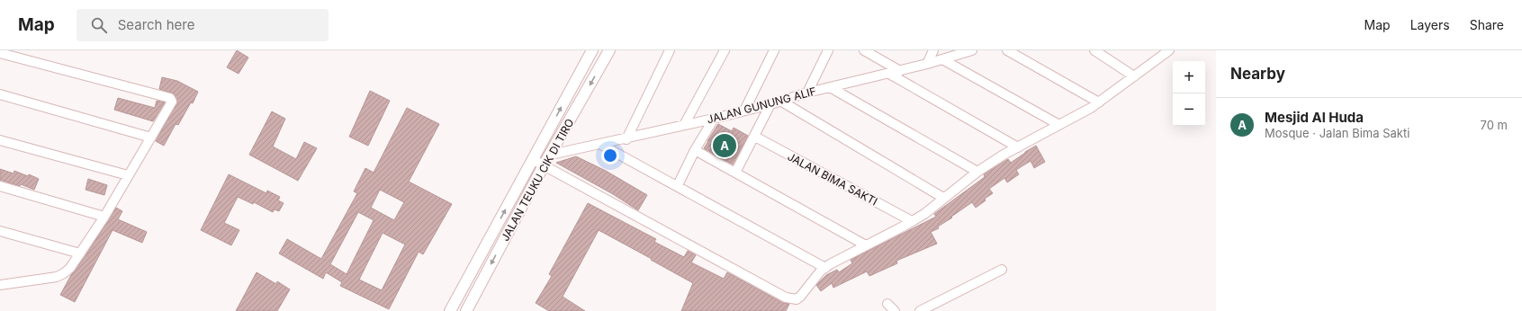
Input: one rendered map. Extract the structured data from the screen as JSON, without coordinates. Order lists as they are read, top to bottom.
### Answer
{
  "streets": {
    "street": ["JALAN GUNUNG ALIF", "JALAN BIMA SAKTI", "JALAN TEUKU CIK DI TIRO"]
  },
  "crossings": [
    ["JALAN GUNUNG ALIF", "JALAN TEUKU CIK DI TIRO"]
  ],
  "page": {
    "header": "Map",
    "search": "Search here",
    "nav": ["Map", "Layers", "Share"],
    "heading": "Nearby",
    "map_buttons": ["+", "−"],
    "list": [
      {
        "mark": "A",
        "name": "Mesjid Al Huda",
        "note": "Mosque · Jalan Bima Sakti",
        "value": "70 m"
      }
    ],
    "pins": "A"
  }
}
